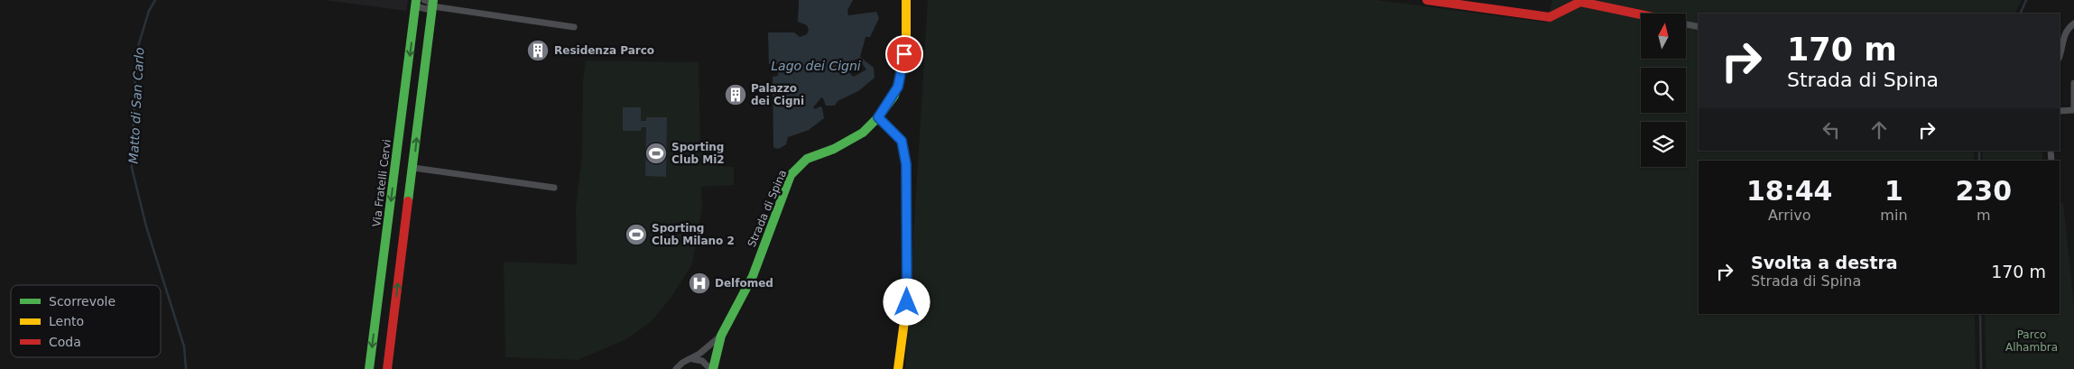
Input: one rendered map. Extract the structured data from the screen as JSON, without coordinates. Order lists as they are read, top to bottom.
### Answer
{
  "streets": {
    "street": ["Via Fratelli Cervi", "Strada di Spina"]
  },
  "water": ["Lago dei Cigni", "Matto di San Carlo"],
  "parks": ["Parco Alhambra"],
  "places": {
    "building": ["Residenza Parco", "Palazzo dei Cigni"],
    "sports": ["Sporting Club Mi2", "Sporting Club Milano 2"],
    "hospital": ["Delfomed"]
  },
  "legend": ["Scorrevole", "Lento", "Coda"],
  "north": "top",
  "page": {
    "turn": ["170 m", "Strada di Spina"],
    "eta": [
      "18:44",
      "Arrivo",
      "1",
      "min",
      "230",
      "m"
    ],
    "list": [
      {
        "name": "Svolta a destra",
        "note": "Strada di Spina",
        "value": "170 m"
      }
    ]
  }
}
